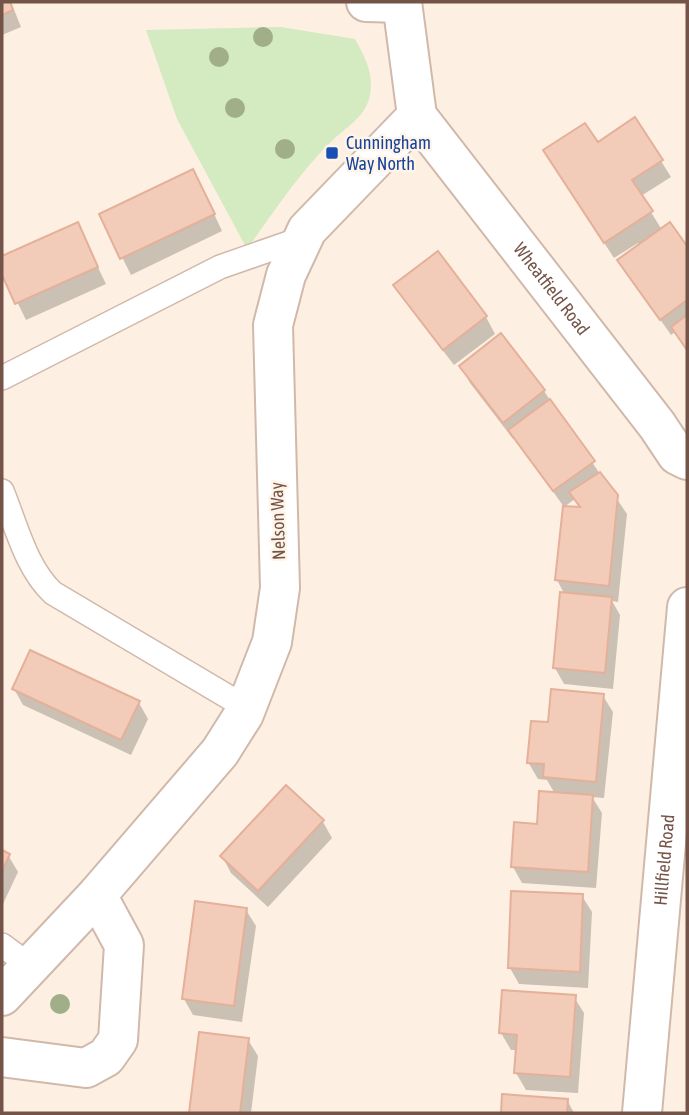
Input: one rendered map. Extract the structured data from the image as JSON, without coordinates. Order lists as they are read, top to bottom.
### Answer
{
  "streets": {
    "street": ["Wheatfield Road", "Nelson Way", "Hillfield Road"]
  },
  "crossings": [
    ["Wheatfield Road", "Nelson Way"]
  ],
  "places": {
    "transit": ["Cunningham Way North"]
  }
}
